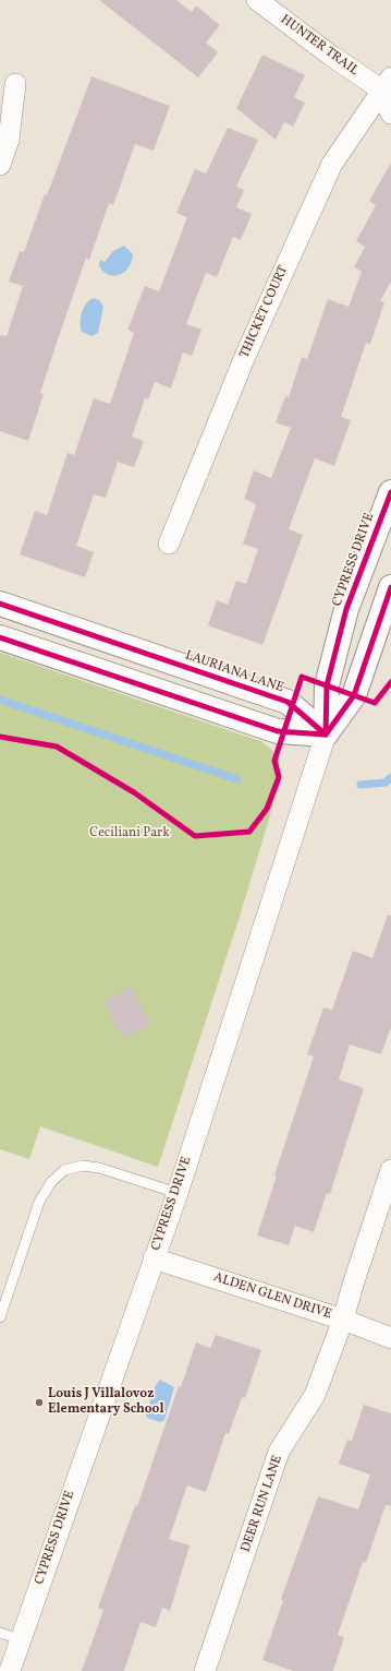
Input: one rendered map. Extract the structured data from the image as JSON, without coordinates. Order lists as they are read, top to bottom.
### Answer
{
  "streets": {
    "street": [
      "HUNTER TRAIL",
      "THICKET COURT",
      "CYPRESS DRIVE",
      "LAURIANA LANE",
      "ALDEN GLEN DRIVE",
      "DEER RUN LANE"
    ]
  },
  "crossings": [
    ["HUNTER TRAIL", "THICKET COURT"],
    ["CYPRESS DRIVE", "LAURIANA LANE"],
    ["CYPRESS DRIVE", "ALDEN GLEN DRIVE"],
    ["ALDEN GLEN DRIVE", "DEER RUN LANE"]
  ],
  "parks": ["Ceciliani Park"],
  "places": ["Louis J Villalovoz Elementary School"]
}
